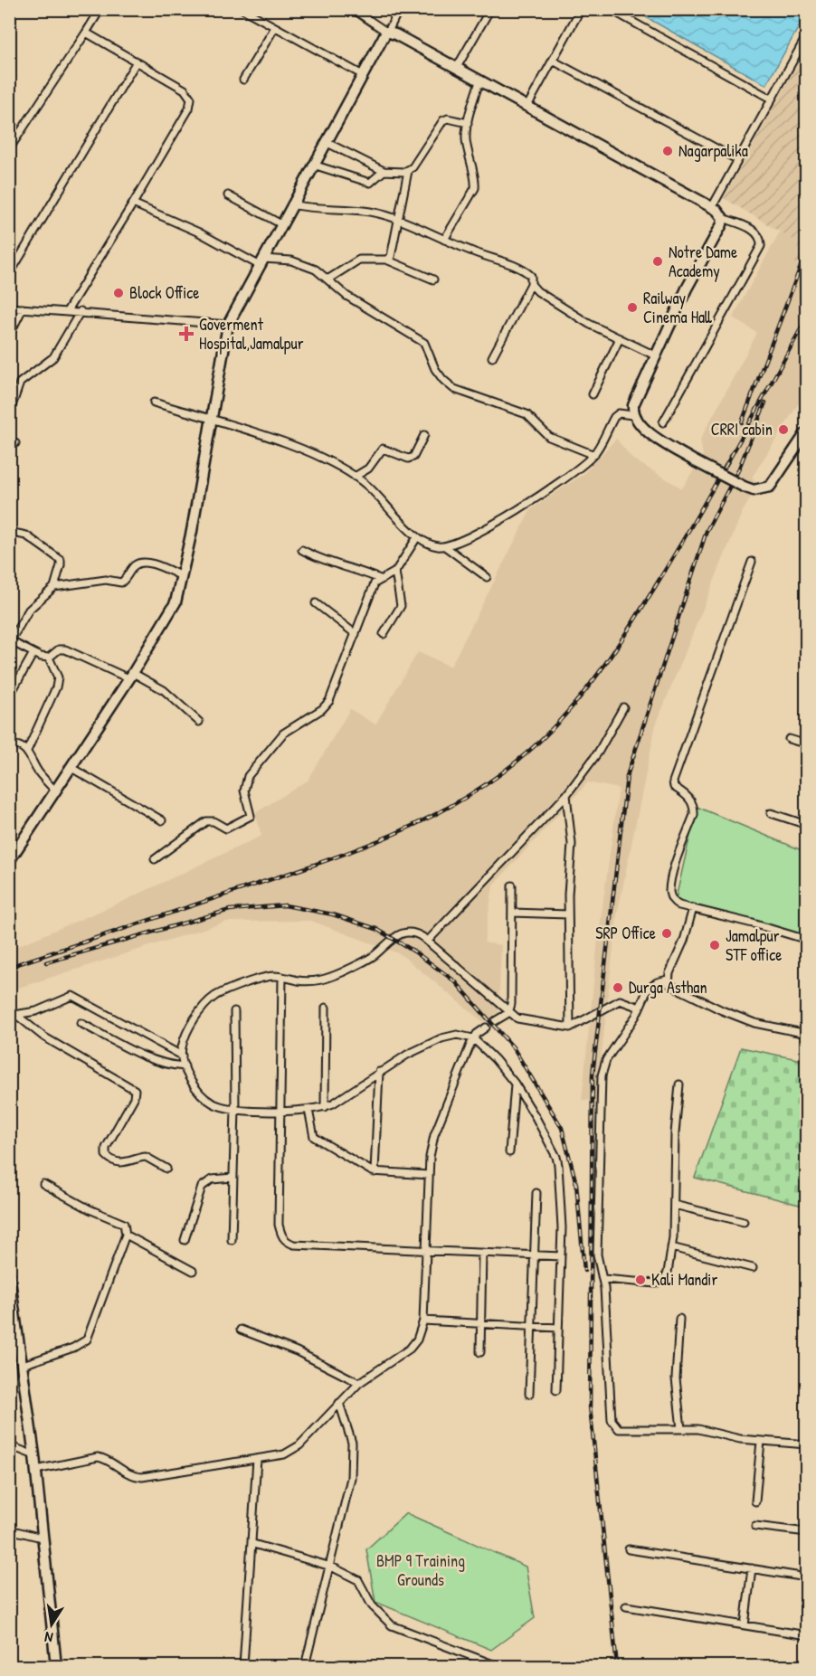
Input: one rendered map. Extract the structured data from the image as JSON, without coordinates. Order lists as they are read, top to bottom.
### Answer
{
  "parks": ["BMP 9 Training Grounds"],
  "places": {
    "other": [
      "Nagarpalika",
      "Notre Dame Academy",
      "Block Office",
      "Railway Cinema Hall",
      "CRRI cabin",
      "SRP Office",
      "Jamalpur STF office",
      "Durga Asthan",
      "Kali Mandir"
    ],
    "health": ["Goverment Hospital,Jamalpur"]
  },
  "north": "bottom"
}
